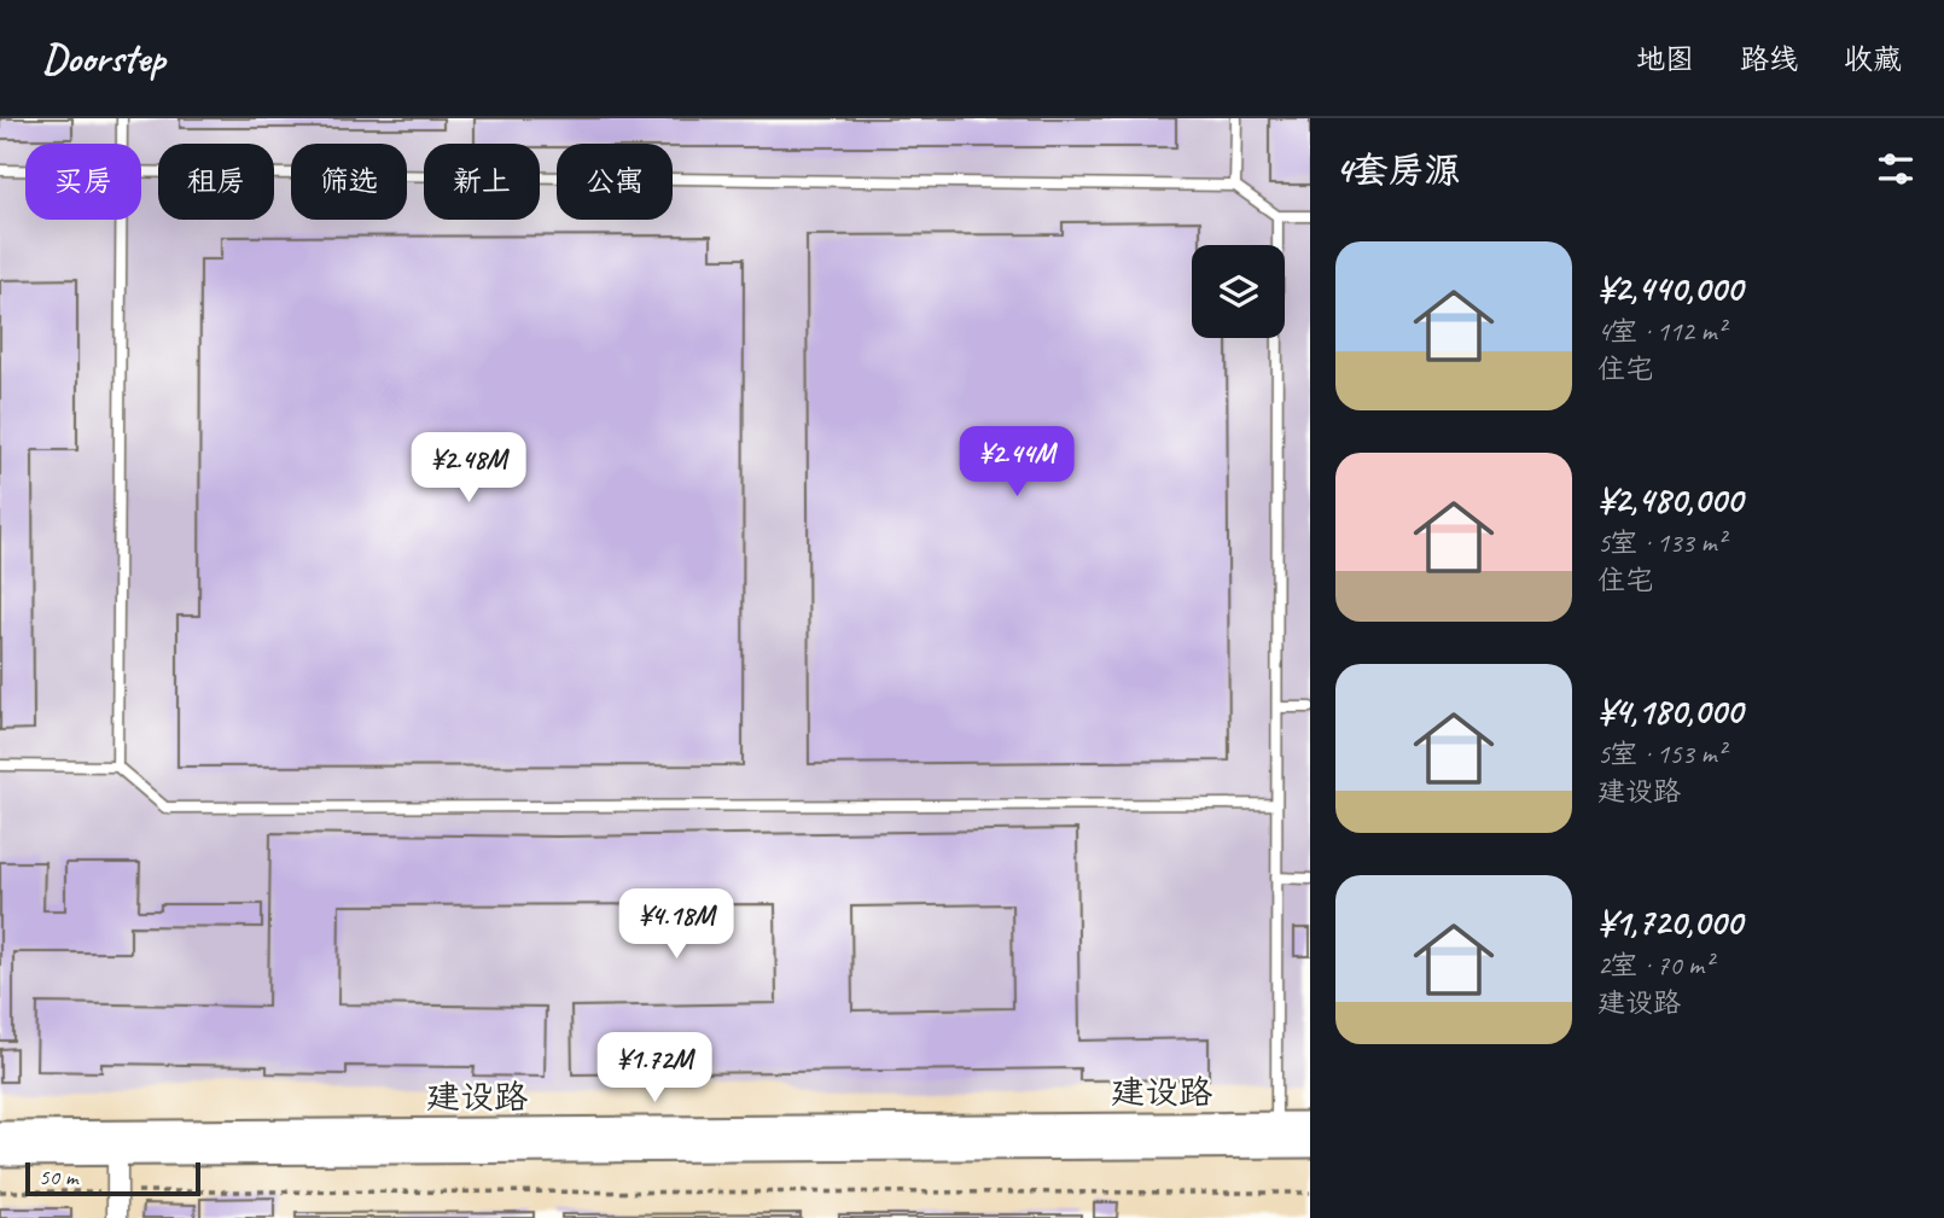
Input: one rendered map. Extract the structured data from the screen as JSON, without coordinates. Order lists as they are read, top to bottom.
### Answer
{
  "streets": {
    "street": ["建设路"]
  },
  "scale_bar": "50 m",
  "page": {
    "header": "Doorstep",
    "nav": ["地图", "路线", "收藏"],
    "heading": "4套房源",
    "chip": [
      "买房",
      "租房",
      "筛选",
      "新上",
      "公寓"
    ],
    "list": [
      {
        "name": "¥2,440,000",
        "note": "4室 · 112 m² · 住宅"
      },
      {
        "name": "¥2,480,000",
        "note": "5室 · 133 m² · 住宅"
      },
      {
        "name": "¥4,180,000",
        "note": "5室 · 153 m² · 建设路"
      },
      {
        "name": "¥1,720,000",
        "note": "2室 · 70 m² · 建设路"
      }
    ],
    "price": [
      "¥2.44M",
      "¥2.48M",
      "¥4.18M",
      "¥1.72M"
    ],
    "scale": "50 m"
  }
}
